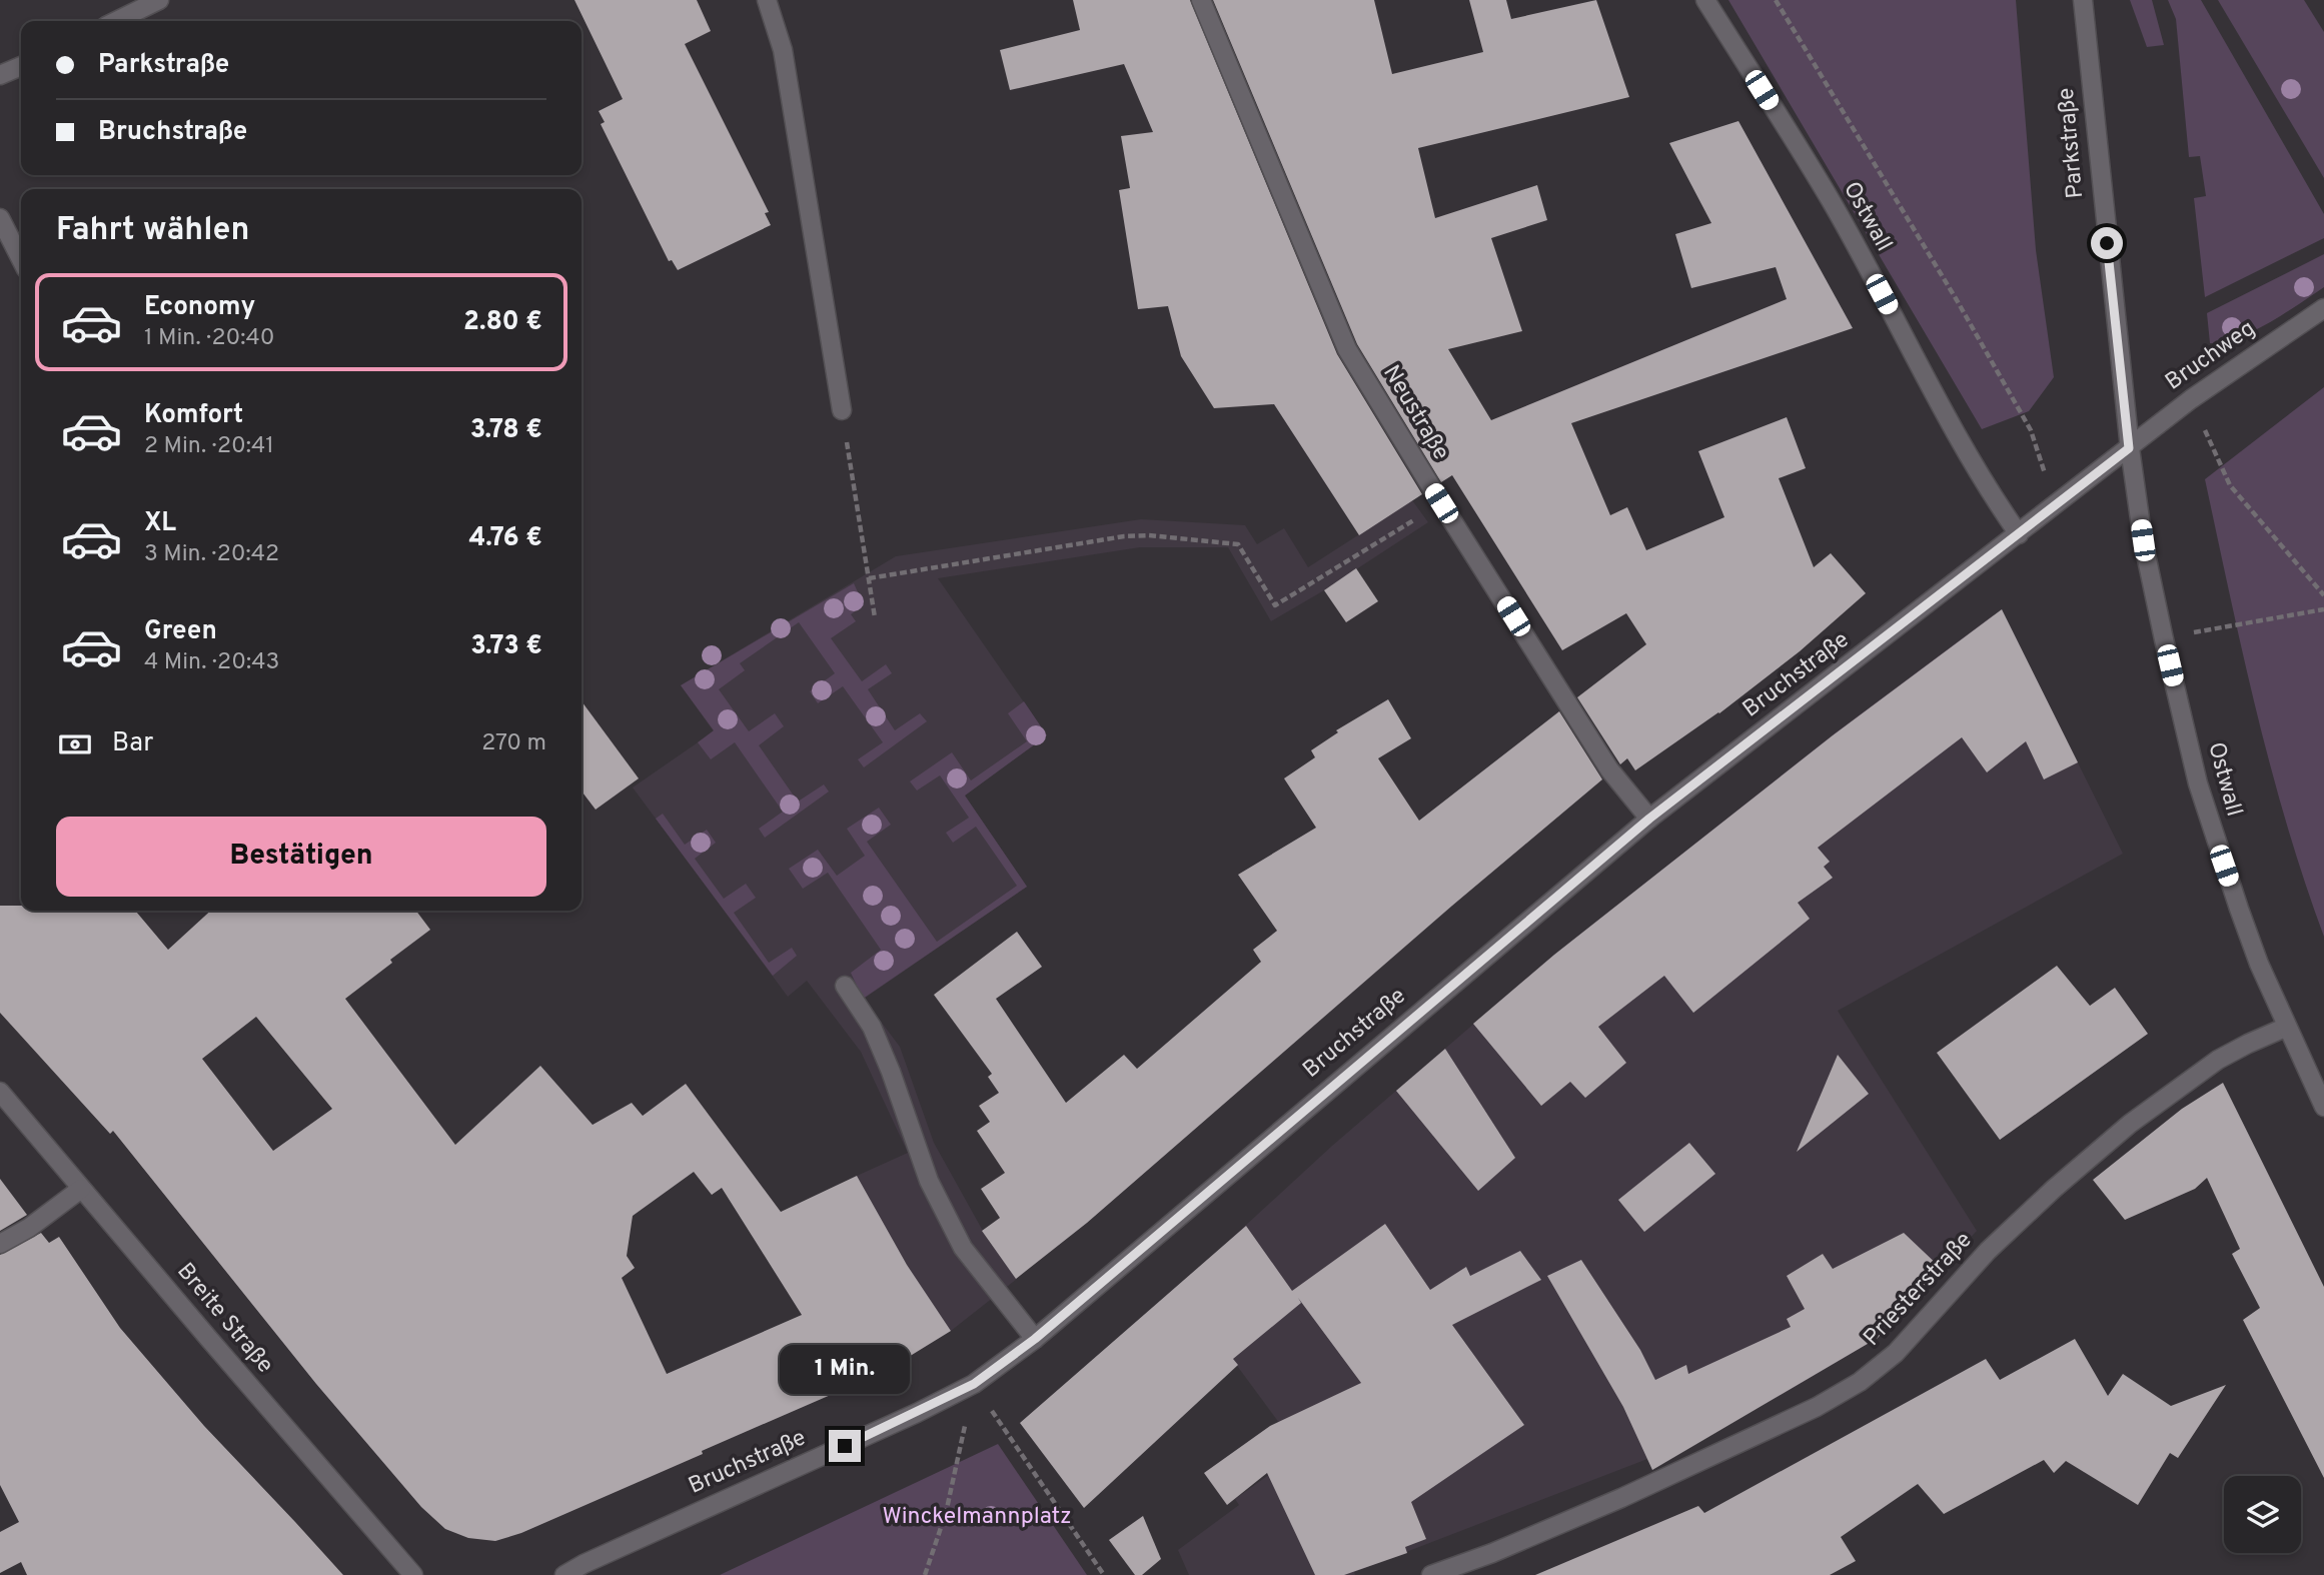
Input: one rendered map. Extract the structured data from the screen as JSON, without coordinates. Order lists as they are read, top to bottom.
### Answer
{
  "streets": {
    "street": [
      "Parkstraße",
      "Ostwall",
      "Bruchweg",
      "Neustraße",
      "Bruchstraße",
      "Priesterstraße",
      "Breite Straße"
    ]
  },
  "crossings": [
    ["Parkstraße", "Ostwall"],
    ["Parkstraße", "Bruchweg"],
    ["Parkstraße", "Bruchstraße"],
    ["Ostwall", "Bruchweg"],
    ["Ostwall", "Bruchstraße"],
    ["Ostwall", "Priesterstraße"],
    ["Bruchweg", "Bruchstraße"],
    ["Neustraße", "Bruchstraße"]
  ],
  "parks": ["Winckelmannplatz"],
  "page": {
    "banner": ["Parkstraße", "Bruchstraße"],
    "heading": "Fahrt wählen",
    "list": [
      {
        "name": "Economy",
        "note": "1 Min. · 20:40",
        "value": "2.80 €"
      },
      {
        "name": "Komfort",
        "note": "2 Min. · 20:41",
        "value": "3.78 €"
      },
      {
        "name": "XL",
        "note": "3 Min. · 20:42",
        "value": "4.76 €"
      },
      {
        "name": "Green",
        "note": "4 Min. · 20:43",
        "value": "3.73 €"
      }
    ],
    "pay": ["Bar", "270 m"],
    "buttons": "Bestätigen",
    "bubble": "1 Min."
  }
}
